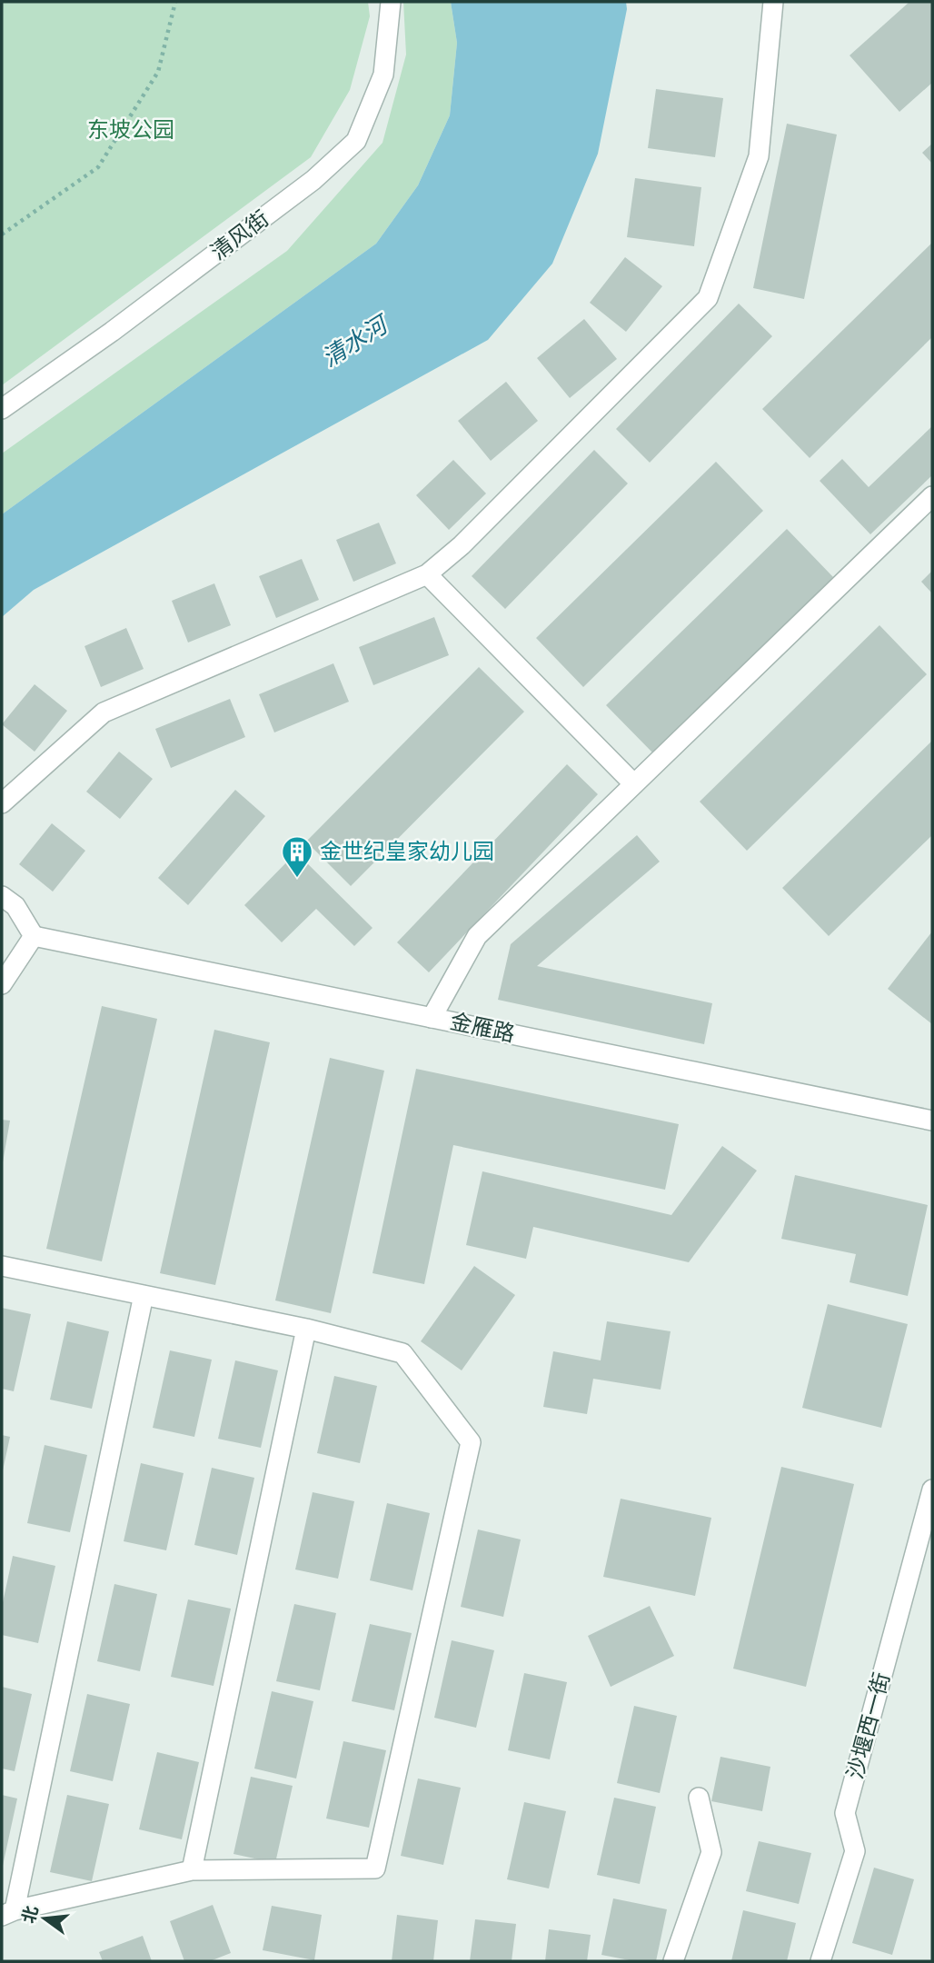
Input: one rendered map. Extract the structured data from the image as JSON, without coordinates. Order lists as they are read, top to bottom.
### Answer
{
  "streets": {
    "street": ["清风街", "金雁路", "沙堰西一街"]
  },
  "water": ["清水河"],
  "parks": ["东坡公园"],
  "places": {
    "building": ["金世纪皇家幼儿园"]
  },
  "north": "left"
}
